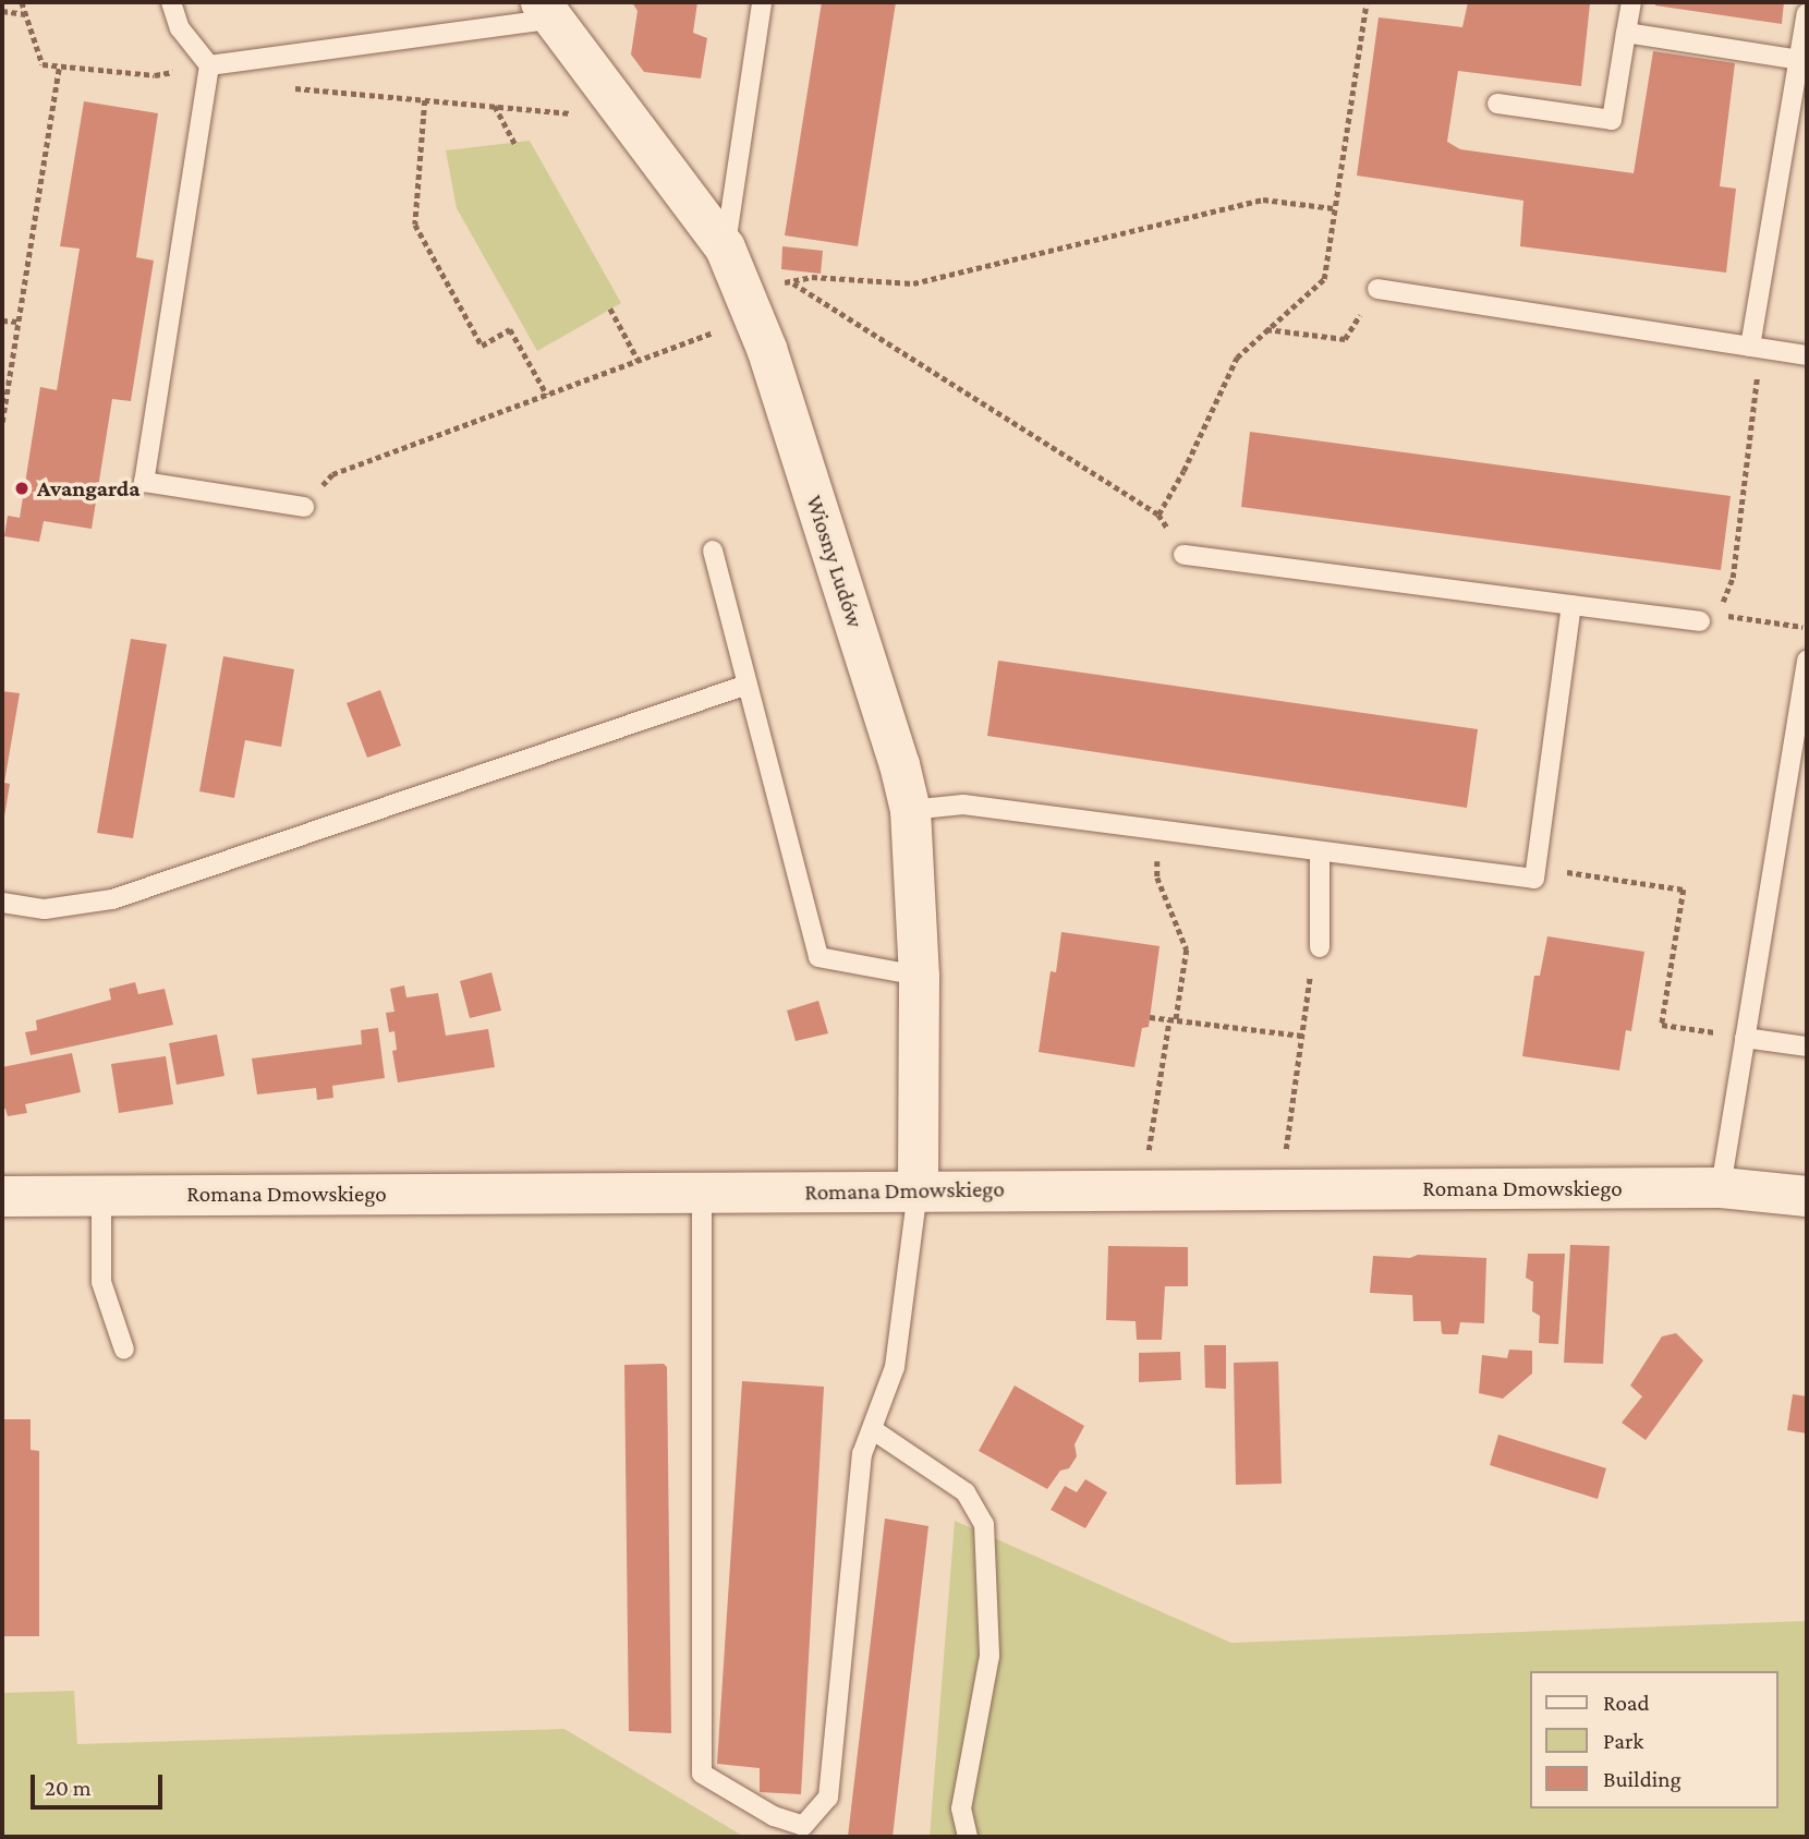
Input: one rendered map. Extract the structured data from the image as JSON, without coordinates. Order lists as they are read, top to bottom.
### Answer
{
  "streets": {
    "street": ["Wiosny Ludów", "Romana Dmowskiego"]
  },
  "crossings": [
    ["Wiosny Ludów", "Romana Dmowskiego"]
  ],
  "places": ["Avangarda"],
  "legend": ["Road", "Park", "Building"],
  "scale_bar": "20 m"
}
